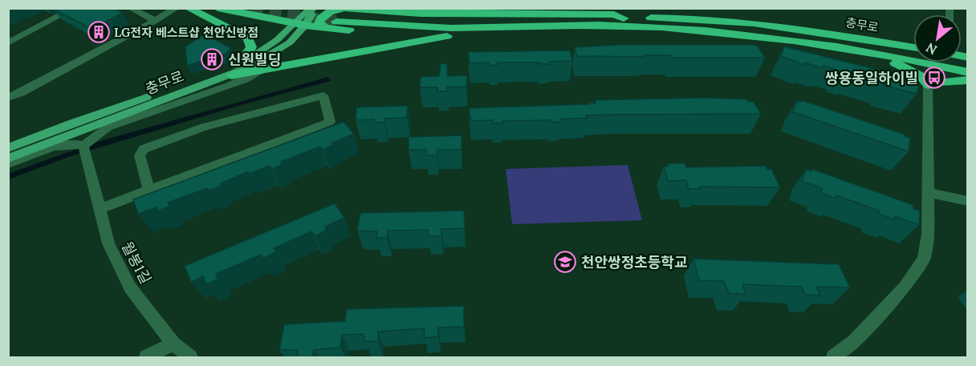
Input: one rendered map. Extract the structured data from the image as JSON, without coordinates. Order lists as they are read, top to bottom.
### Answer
{
  "streets": {
    "highway": ["충무로"],
    "street": ["월봉1길"]
  },
  "places": {
    "building": ["LG전자 베스트샵 천안신방점", "신원빌딩"],
    "bus stop": ["쌍용동일하이빌"],
    "school or university": ["천안쌍정초등학교"]
  },
  "north": "bottom left"
}
